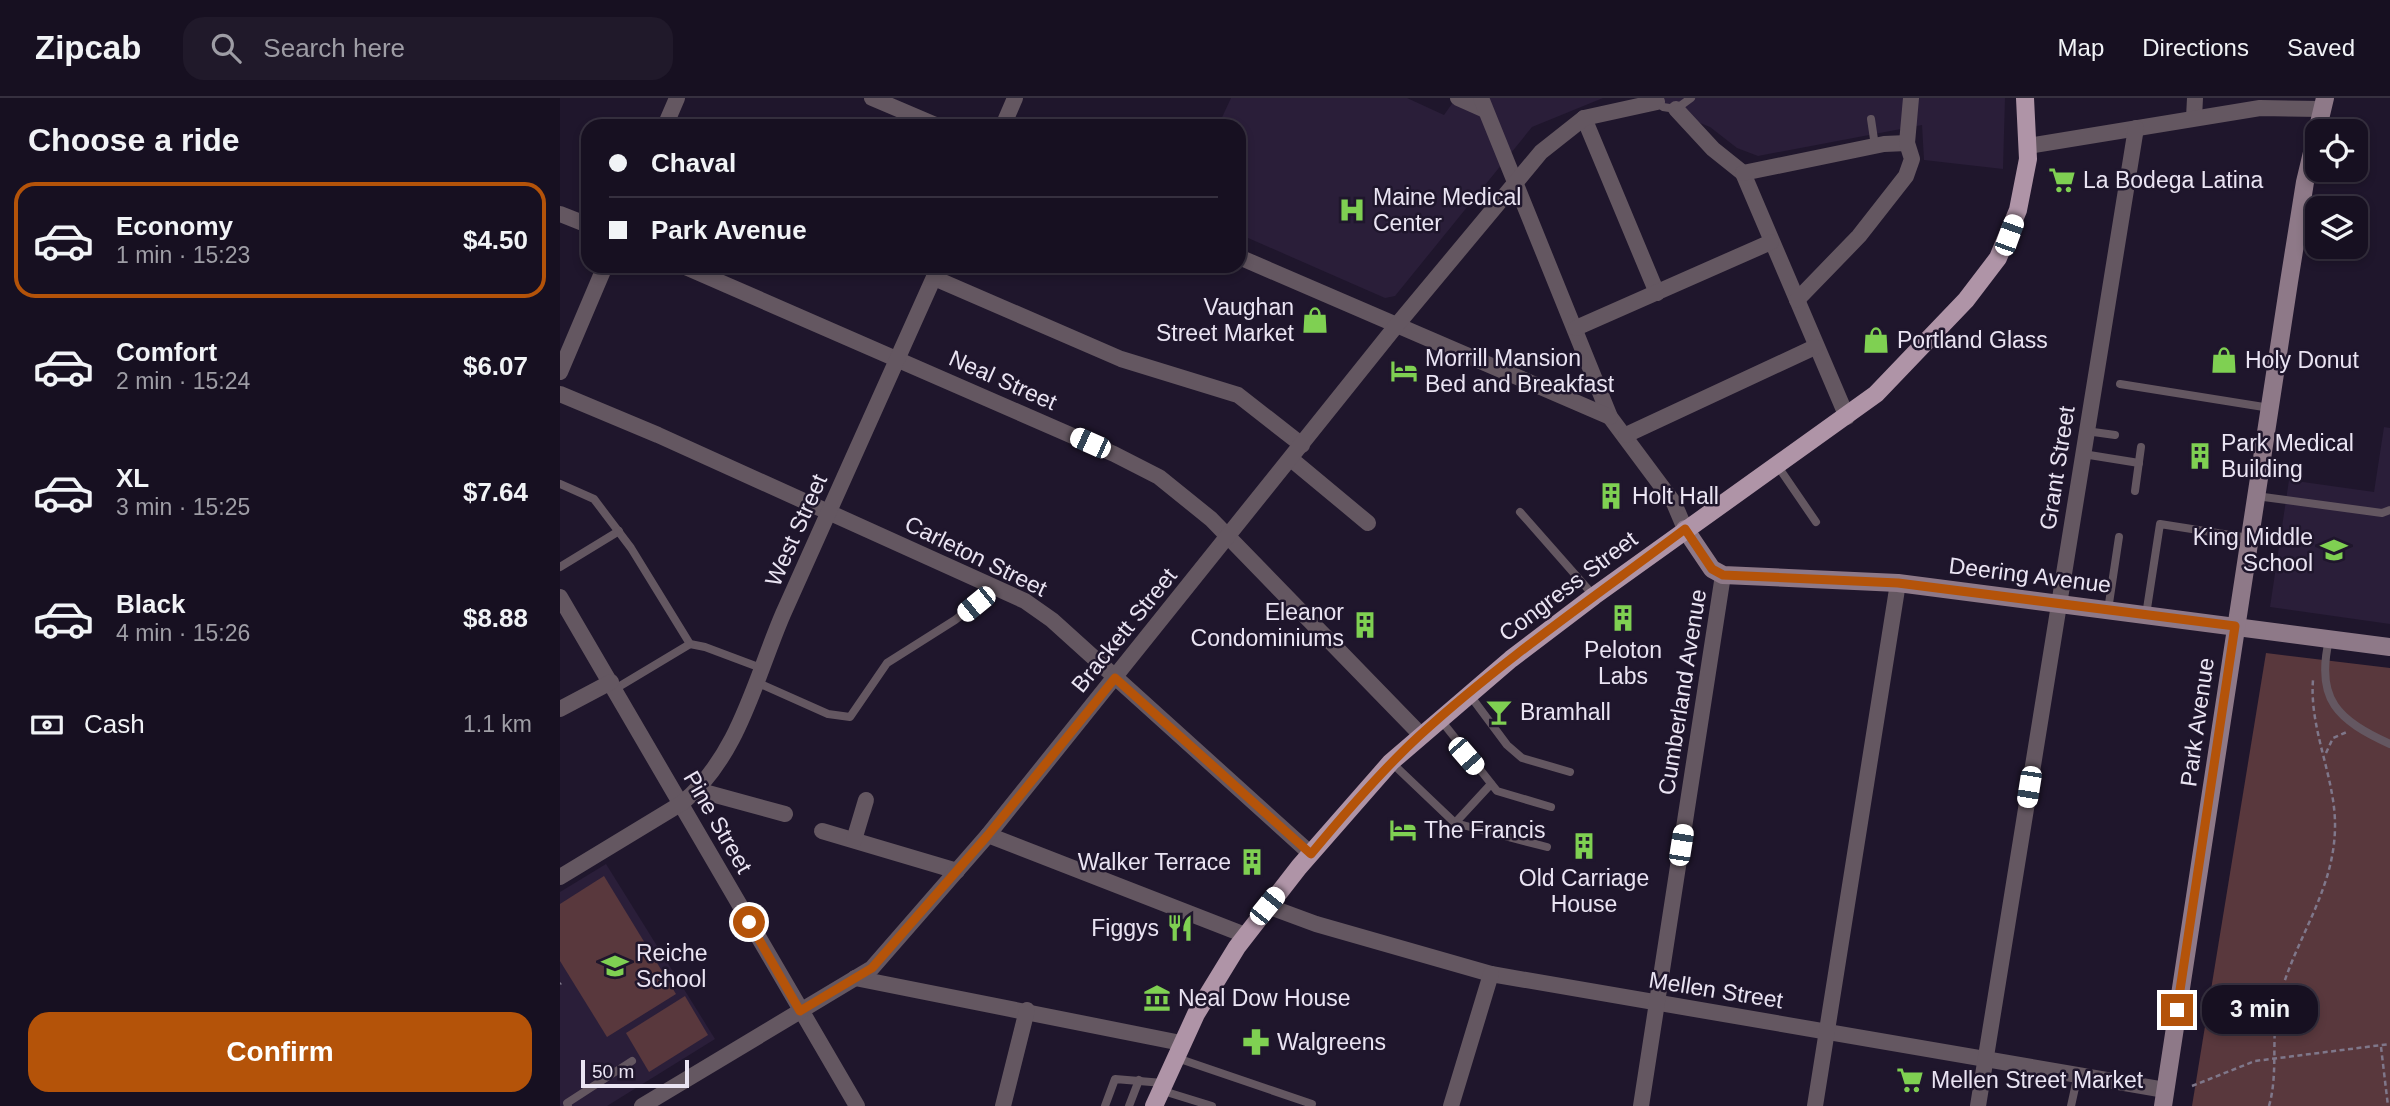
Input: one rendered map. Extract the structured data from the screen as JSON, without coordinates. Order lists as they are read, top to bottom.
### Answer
{
  "streets": {
    "main road": ["Deering Avenue", "Congress Street", "Park Avenue"],
    "street": [
      "Neal Street",
      "Grant Street",
      "West Street",
      "Carleton Street",
      "Brackett Street",
      "Cumberland Avenue",
      "Pine Street",
      "Mellen Street"
    ]
  },
  "crossings": [
    ["Neal Street", "West Street"],
    ["Neal Street", "Congress Street"],
    ["Neal Street", "Brackett Street"],
    ["Grant Street", "Deering Avenue"],
    ["Grant Street", "Mellen Street"],
    ["West Street", "Carleton Street"],
    ["West Street", "Pine Street"],
    ["Carleton Street", "Congress Street"],
    ["Carleton Street", "Brackett Street"],
    ["Deering Avenue", "Cumberland Avenue"],
    ["Deering Avenue", "Park Avenue"],
    ["Congress Street", "Mellen Street"],
    ["Brackett Street", "Pine Street"],
    ["Cumberland Avenue", "Mellen Street"],
    ["Park Avenue", "Mellen Street"]
  ],
  "places": {
    "supermarket": ["La Bodega Latina", "Mellen Street Market"],
    "hospital": ["Maine Medical Center"],
    "shop": ["Vaughan Street Market", "Portland Glass", "Holy Donut"],
    "hotel": ["Morrill Mansion Bed and Breakfast", "The Francis"],
    "building": [
      "Park Medical Building",
      "Holt Hall",
      "Peloton Labs",
      "Eleanor Condominiums",
      "Old Carriage House",
      "Walker Terrace"
    ],
    "school or university": ["King Middle School", "Reiche School"],
    "bar": ["Bramhall"],
    "restaurant": ["Figgys"],
    "museum": ["Neal Dow House"],
    "pharmacy": ["Walgreens"]
  },
  "scale_bar": "50 m",
  "page": {
    "header": "Zipcab",
    "search": "Search here",
    "nav": ["Map", "Directions", "Saved"],
    "heading": "Choose a ride",
    "banner": ["Chaval", "Park Avenue"],
    "list": [
      {
        "name": "Economy",
        "note": "1 min · 15:23",
        "value": "$4.50"
      },
      {
        "name": "Comfort",
        "note": "2 min · 15:24",
        "value": "$6.07"
      },
      {
        "name": "XL",
        "note": "3 min · 15:25",
        "value": "$7.64"
      },
      {
        "name": "Black",
        "note": "4 min · 15:26",
        "value": "$8.88"
      }
    ],
    "pay": ["Cash", "1.1 km"],
    "bubble": "3 min",
    "buttons": "Confirm",
    "scale": "50 m"
  }
}
